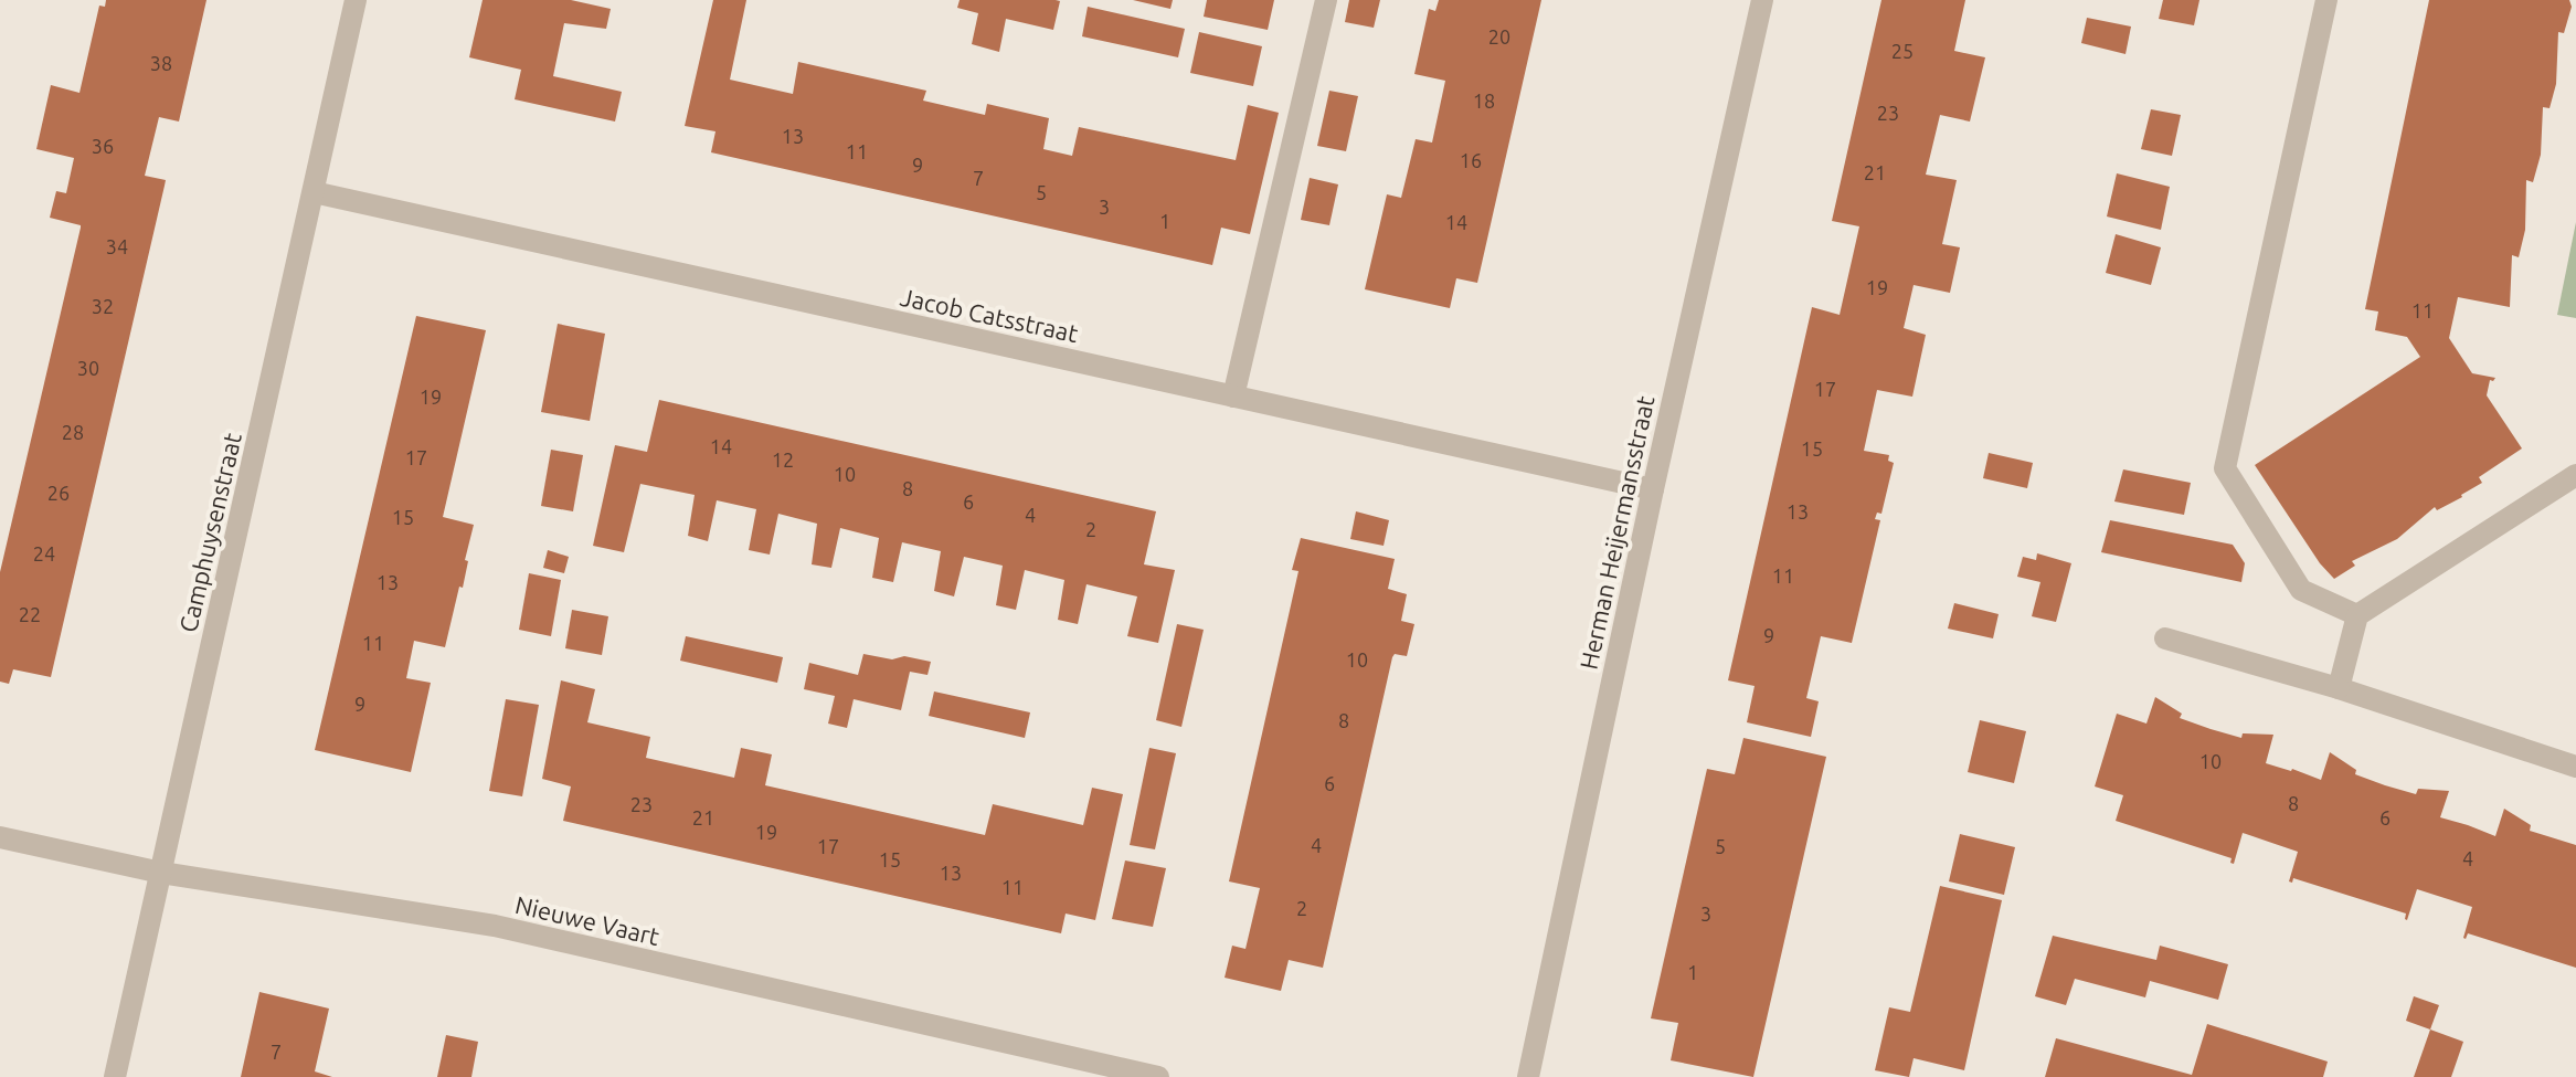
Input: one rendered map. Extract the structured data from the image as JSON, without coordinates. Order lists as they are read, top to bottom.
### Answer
{
  "streets": {
    "street": [
      "Jacob Catsstraat",
      "Camphuysenstraat",
      "Herman Heijermansstraat",
      "Nieuwe Vaart"
    ]
  },
  "crossings": [
    ["Jacob Catsstraat", "Camphuysenstraat"],
    ["Jacob Catsstraat", "Herman Heijermansstraat"],
    ["Camphuysenstraat", "Nieuwe Vaart"]
  ],
  "house_numbers": [
    "20",
    "25",
    "38",
    "18",
    "23",
    "13",
    "36",
    "11",
    "16",
    "9",
    "21",
    "7",
    "5",
    "3",
    "1",
    "14",
    "34",
    "19",
    "32",
    "11",
    "30",
    "17",
    "19",
    "28",
    "14",
    "15",
    "17",
    "12",
    "10",
    "8",
    "26",
    "6",
    "13",
    "4",
    "15",
    "2",
    "24",
    "11",
    "13",
    "22",
    "9",
    "11",
    "10",
    "9",
    "8",
    "10",
    "6",
    "8",
    "23",
    "21",
    "6",
    "19",
    "4",
    "17",
    "5",
    "4",
    "15",
    "13",
    "11",
    "2",
    "3",
    "1",
    "7"
  ]
}
